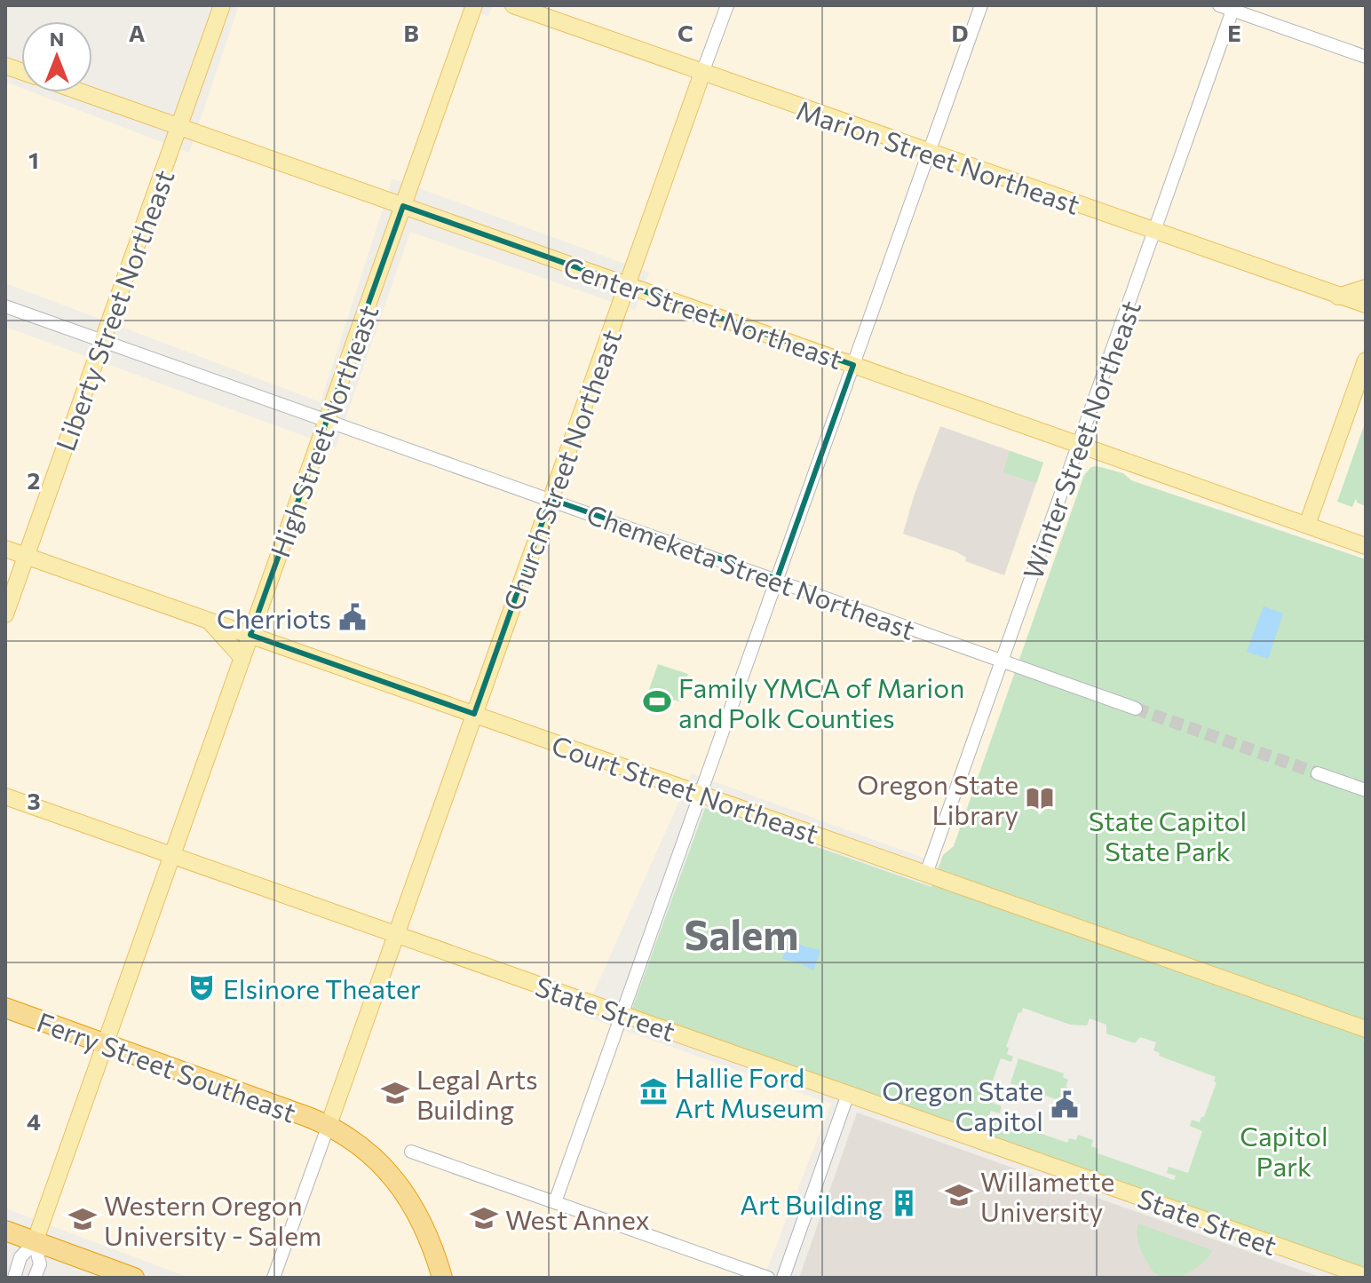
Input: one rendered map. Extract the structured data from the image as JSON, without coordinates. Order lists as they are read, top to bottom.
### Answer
{
  "streets": {
    "highway": ["Ferry Street Southeast"],
    "main road": [
      "Marion Street Northeast",
      "Liberty Street Northeast",
      "Center Street Northeast",
      "High Street Northeast",
      "Church Street Northeast",
      "Court Street Northeast",
      "State Street"
    ],
    "street": ["Winter Street Northeast", "Chemeketa Street Northeast"]
  },
  "crossings": [
    ["Marion Street Northeast", "Winter Street Northeast"],
    ["Marion Street Northeast", "Church Street Northeast"],
    ["Liberty Street Northeast", "Center Street Northeast"],
    ["Liberty Street Northeast", "Chemeketa Street Northeast"],
    ["Liberty Street Northeast", "Court Street Northeast"],
    ["Center Street Northeast", "High Street Northeast"],
    ["Center Street Northeast", "Winter Street Northeast"],
    ["Center Street Northeast", "Church Street Northeast"],
    ["High Street Northeast", "Chemeketa Street Northeast"],
    ["High Street Northeast", "Court Street Northeast"],
    ["High Street Northeast", "State Street"],
    ["High Street Northeast", "Ferry Street Southeast"],
    ["Winter Street Northeast", "Chemeketa Street Northeast"],
    ["Winter Street Northeast", "Court Street Northeast"],
    ["Church Street Northeast", "Chemeketa Street Northeast"],
    ["Church Street Northeast", "Court Street Northeast"],
    ["Church Street Northeast", "State Street"],
    ["Church Street Northeast", "Ferry Street Southeast"]
  ],
  "districts": ["Salem"],
  "parks": ["State Capitol State Park", "Capitol Park"],
  "places": {
    "public building": ["Cherriots", "Oregon State Capitol"],
    "sports": ["Family YMCA of Marion and Polk Counties"],
    "library": ["Oregon State Library"],
    "theatre": ["Elsinore Theater"],
    "museum": ["Hallie Ford Art Museum"],
    "school or university": [
      "Legal Arts Building",
      "Willamette University",
      "West Annex",
      "Western Oregon University - Salem"
    ],
    "building": ["Art Building"]
  },
  "north": "top",
  "grid": {
    "columns": [
      "A",
      "B",
      "C",
      "D",
      "E"
    ],
    "rows": [
      "1",
      "2",
      "3",
      "4"
    ]
  }
}
